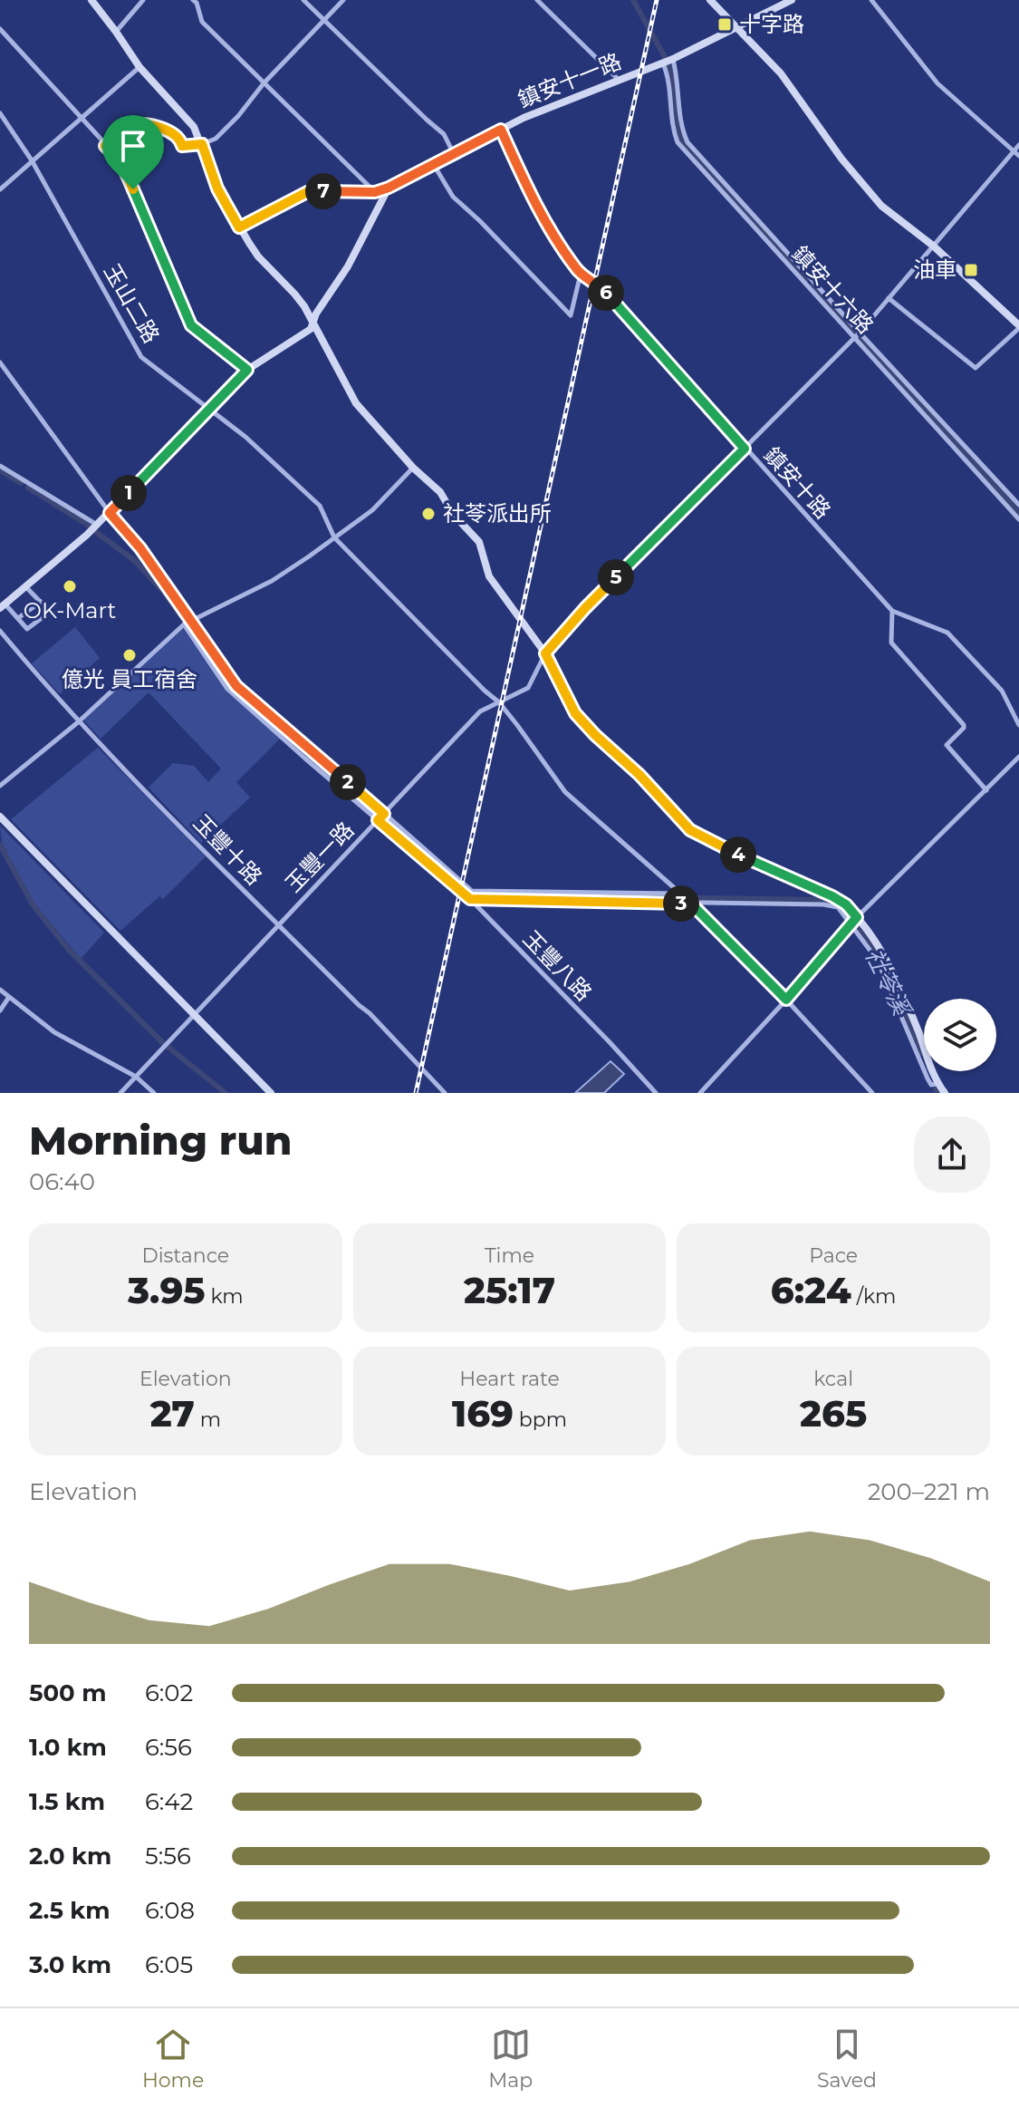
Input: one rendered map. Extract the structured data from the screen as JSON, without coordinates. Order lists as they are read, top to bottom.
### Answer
{
  "streets": {
    "street": [
      "鎮安十一路",
      "鎮安十六路",
      "玉山二路",
      "鎮安十路",
      "玉豐十路",
      "玉豐一路",
      "玉豐八路"
    ]
  },
  "crossings": [
    ["鎮安十一路", "鎮安十六路"],
    ["鎮安十一路", "鎮安十路"],
    ["鎮安十六路", "玉豐一路"],
    ["玉山二路", "玉豐一路"],
    ["鎮安十路", "玉豐一路"],
    ["玉豐十路", "玉豐一路"],
    ["玉豐一路", "玉豐八路"]
  ],
  "water": ["社苓溪"],
  "places": {
    "transit": ["十字路", "油車"],
    "other": ["社苓派出所", "OK-Mart", "億光 員工宿舍"]
  },
  "page": {
    "pins": [
      "7",
      "6",
      "1",
      "5",
      "2",
      "4",
      "3"
    ],
    "heading": ["Morning run", "06:40"],
    "stats": [
      ["Distance", "3.95 km"],
      ["Time", "25:17"],
      ["Pace", "6:24 /km"],
      ["Elevation", "27 m"],
      ["Heart rate", "169 bpm"],
      ["kcal", "265"]
    ],
    "chart": ["Elevation", "200–221 m"],
    "list": [
      {
        "name": "500 m",
        "note": "6:02"
      },
      {
        "name": "1.0 km",
        "note": "6:56"
      },
      {
        "name": "1.5 km",
        "note": "6:42"
      },
      {
        "name": "2.0 km",
        "note": "5:56"
      },
      {
        "name": "2.5 km",
        "note": "6:08"
      },
      {
        "name": "3.0 km",
        "note": "6:05"
      }
    ],
    "tabs": ["Home", "Map", "Saved"]
  }
}
